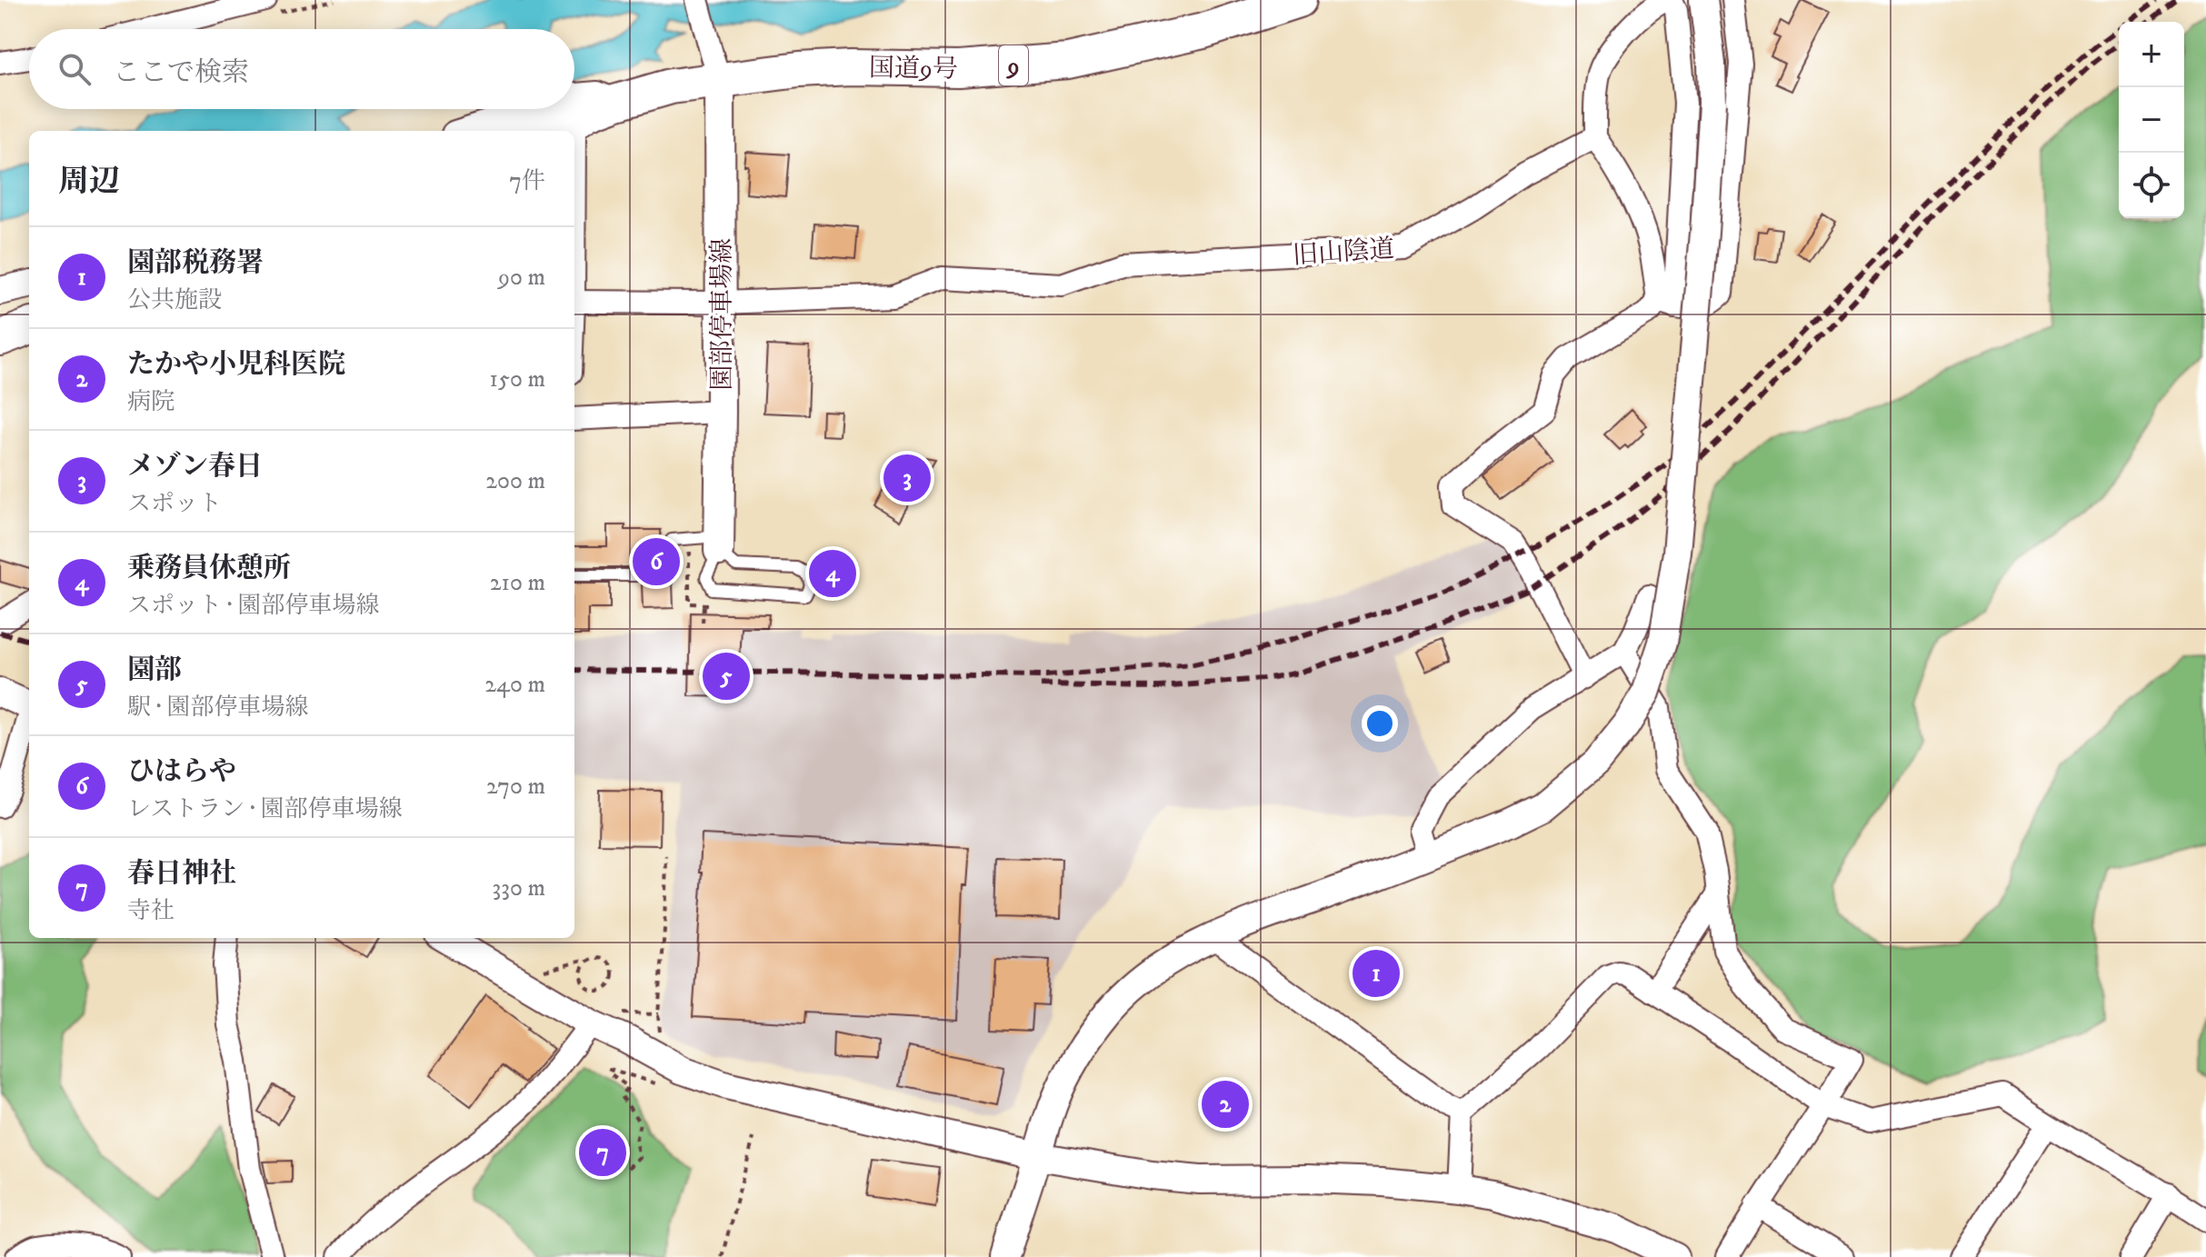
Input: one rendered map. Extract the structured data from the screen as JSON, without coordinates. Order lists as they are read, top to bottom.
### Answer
{
  "streets": {
    "highway": ["9", "国道9号"],
    "main road": ["園部停車場線"],
    "street": ["旧山陰道"]
  },
  "crossings": [
    ["国道9号", "園部停車場線"],
    ["旧山陰道", "園部停車場線"]
  ],
  "page": {
    "map_buttons": ["+", "−"],
    "search": "ここで検索",
    "heading": ["周辺", "7件"],
    "list": [
      {
        "mark": "1",
        "name": "園部税務署",
        "note": "公共施設",
        "value": "90 m"
      },
      {
        "mark": "2",
        "name": "たかや小児科医院",
        "note": "病院",
        "value": "150 m"
      },
      {
        "mark": "3",
        "name": "メゾン春日",
        "note": "スポット",
        "value": "200 m"
      },
      {
        "mark": "4",
        "name": "乗務員休憩所",
        "note": "スポット · 園部停車場線",
        "value": "210 m"
      },
      {
        "mark": "5",
        "name": "園部",
        "note": "駅 · 園部停車場線",
        "value": "240 m"
      },
      {
        "mark": "6",
        "name": "ひはらや",
        "note": "レストラン · 園部停車場線",
        "value": "270 m"
      },
      {
        "mark": "7",
        "name": "春日神社",
        "note": "寺社",
        "value": "330 m"
      }
    ],
    "pins": [
      "3",
      "6",
      "4",
      "5",
      "1",
      "2",
      "7"
    ]
  }
}
